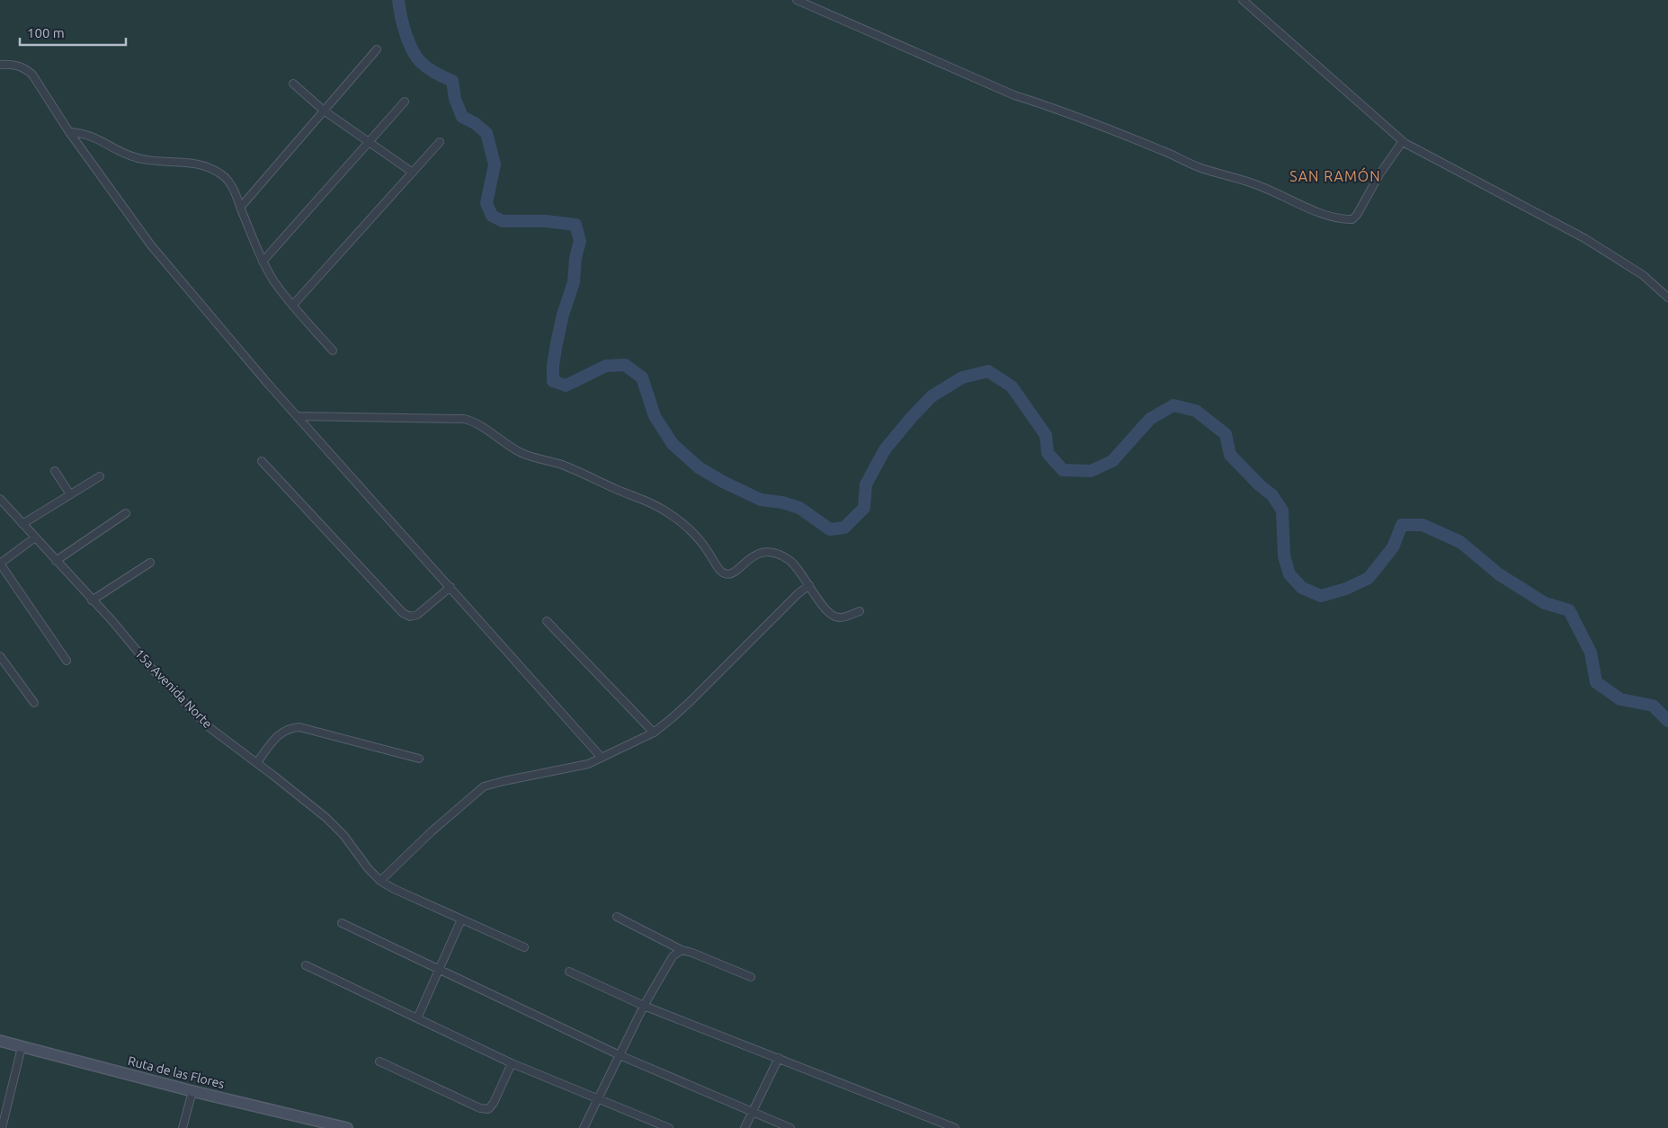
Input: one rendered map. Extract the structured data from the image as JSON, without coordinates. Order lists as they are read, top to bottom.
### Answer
{
  "streets": {
    "main road": ["Ruta de las Flores"],
    "street": ["15a Avenida Norte"]
  },
  "districts": ["SAN RAMÓN"],
  "scale_bar": "100 m"
}
